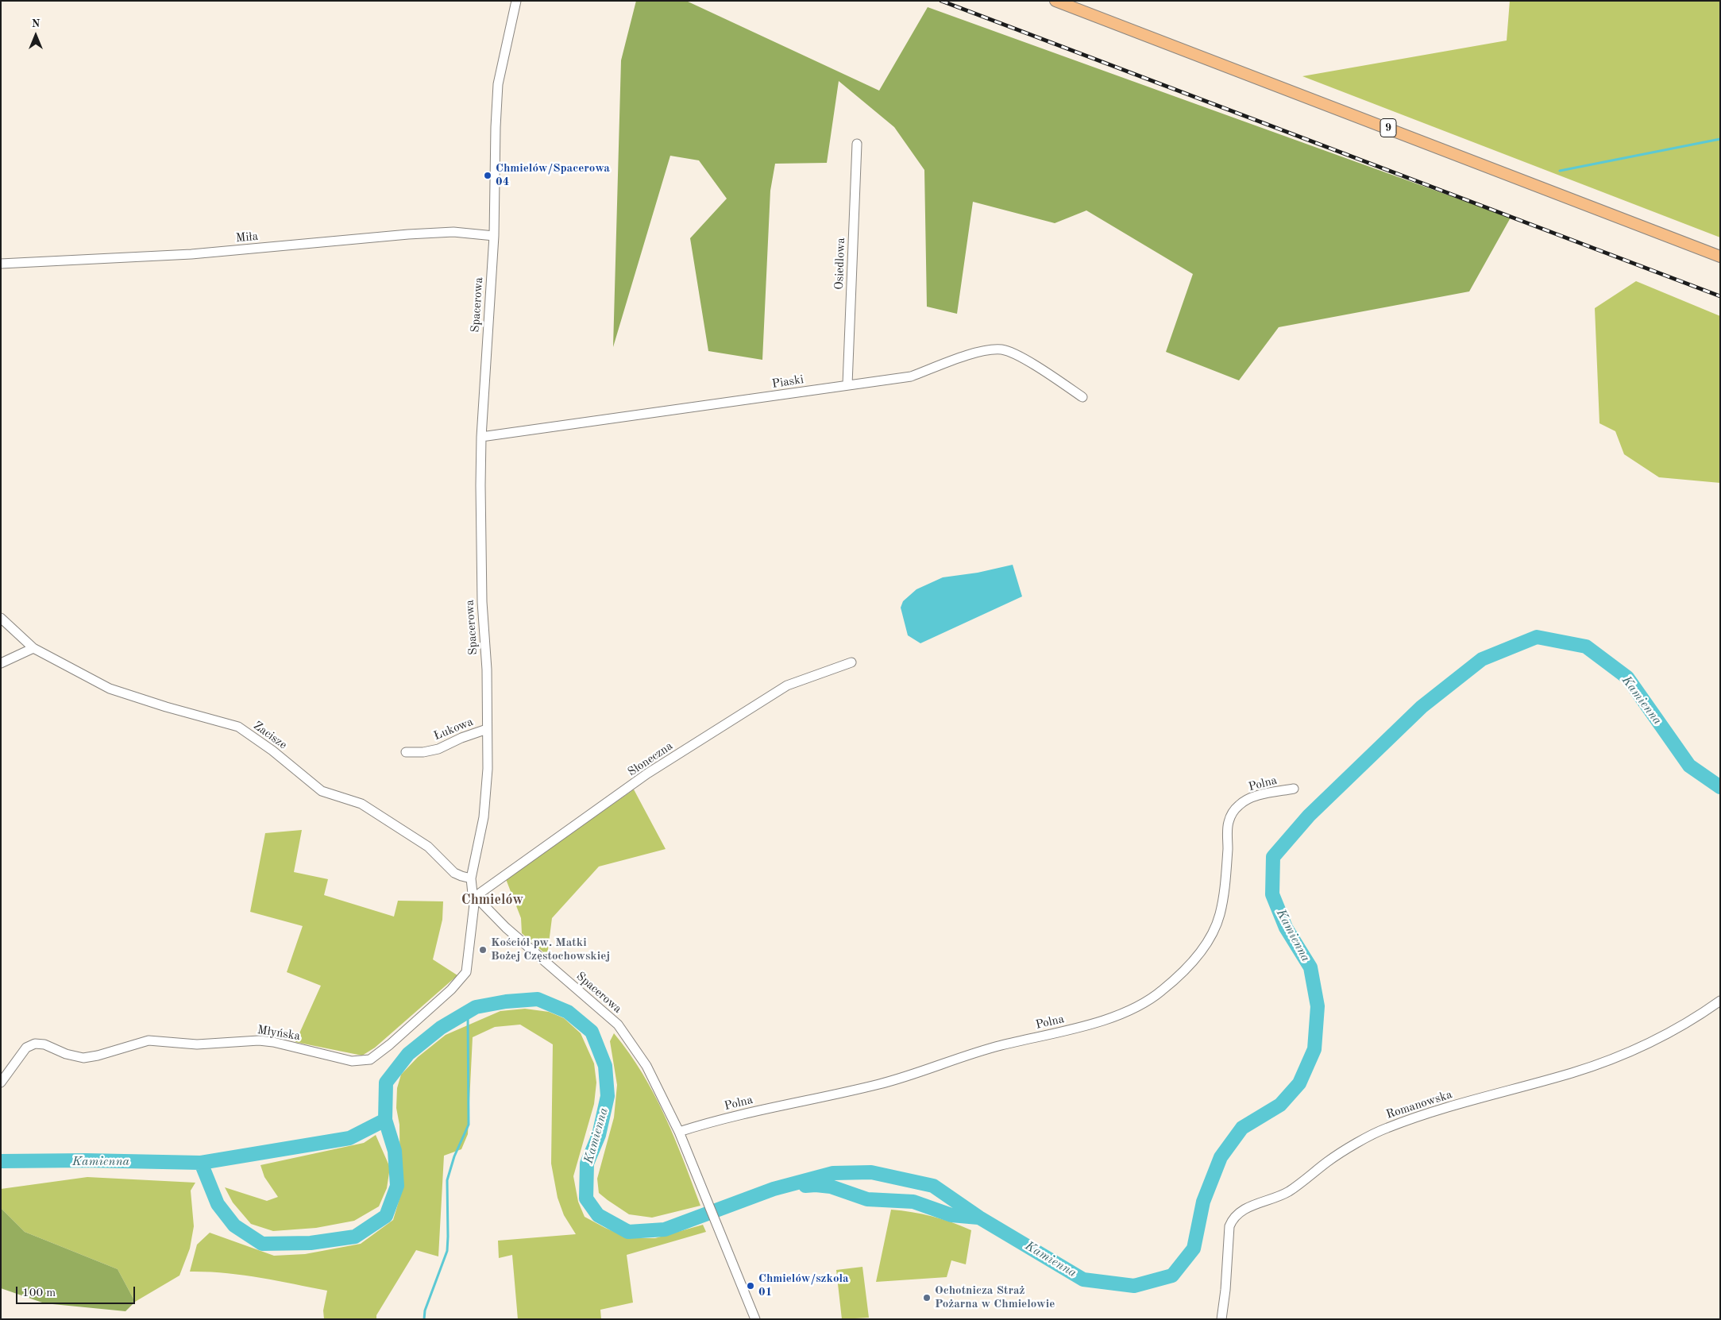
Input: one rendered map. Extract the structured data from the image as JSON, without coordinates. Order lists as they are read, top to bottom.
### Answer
{
  "streets": {
    "main road": ["9"],
    "street": [
      "Miła",
      "Osiedlowa",
      "Spacerowa",
      "Piaski",
      "Łukowa",
      "Zacisze",
      "Słoneczna",
      "Polna",
      "Młyńska",
      "Romanowska"
    ]
  },
  "crossings": [
    ["Miła", "Spacerowa"],
    ["Osiedlowa", "Piaski"],
    ["Spacerowa", "Piaski"],
    ["Spacerowa", "Łukowa"],
    ["Spacerowa", "Zacisze"],
    ["Spacerowa", "Słoneczna"],
    ["Spacerowa", "Polna"],
    ["Spacerowa", "Młyńska"],
    ["Słoneczna", "Młyńska"]
  ],
  "districts": ["Chmielów"],
  "water": ["Kamienna"],
  "places": [
    "Chmielów/Spacerowa 04",
    "Kościół pw. Matki Bożej Częstochowskiej",
    "Chmielów/szkoła 01",
    "Ochotnicza Straż Pożarna w Chmielowie"
  ],
  "scale_bar": "100 m",
  "north": "top"
}
